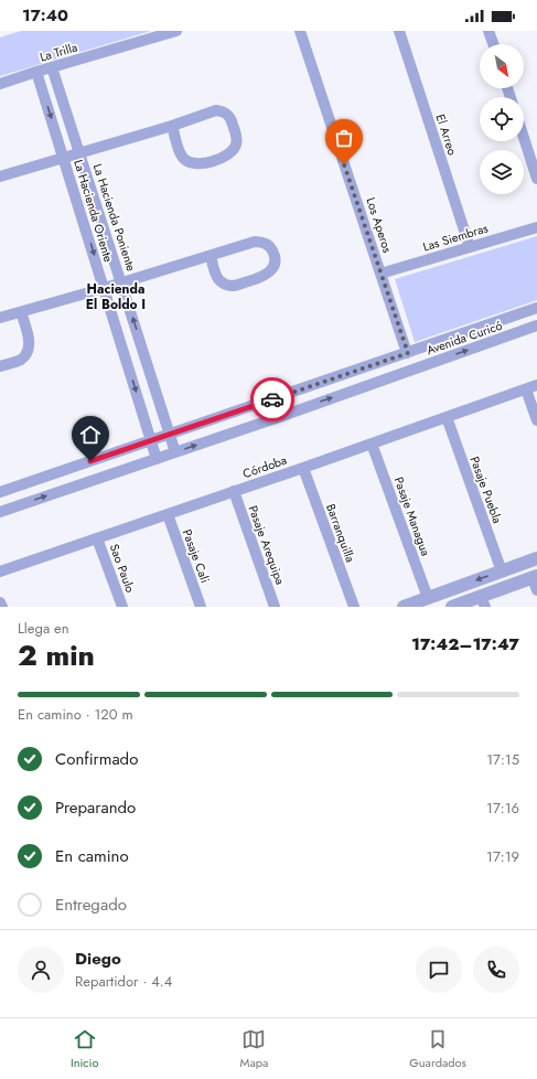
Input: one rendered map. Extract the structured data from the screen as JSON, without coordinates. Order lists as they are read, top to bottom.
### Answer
{
  "streets": {
    "street": [
      "La Trilla",
      "El Arreo",
      "La Hacienda Oriente",
      "La Hacienda Poniente",
      "Los Aperos",
      "Las Siembras",
      "Avenida Curicó",
      "Córdoba",
      "Pasaje Puebla",
      "Pasaje Managua",
      "Barranquilla",
      "Pasaje Arequipa",
      "Pasaje Cali",
      "Sao Paulo"
    ]
  },
  "crossings": [
    ["La Trilla", "La Hacienda Oriente"],
    ["La Trilla", "La Hacienda Poniente"],
    ["El Arreo", "Las Siembras"],
    ["La Hacienda Oriente", "La Hacienda Poniente"],
    ["La Hacienda Oriente", "Avenida Curicó"],
    ["La Hacienda Poniente", "Avenida Curicó"],
    ["Los Aperos", "Las Siembras"],
    ["Los Aperos", "Avenida Curicó"],
    ["Córdoba", "Pasaje Puebla"],
    ["Córdoba", "Pasaje Managua"],
    ["Córdoba", "Barranquilla"],
    ["Córdoba", "Pasaje Arequipa"],
    ["Córdoba", "Pasaje Cali"],
    ["Córdoba", "Sao Paulo"]
  ],
  "one_way": ["La Hacienda Oriente", "La Hacienda Poniente"],
  "districts": ["Hacienda El Boldo I"],
  "north": "bottom right",
  "page": {
    "status": "17:40",
    "heading": ["2 min", "Llega en", "17:42–17:47"],
    "panel": ["Diego", "Repartidor · 4.4"],
    "bar": "En camino · 120 m",
    "list": [
      ["Confirmado", "17:15"],
      ["Preparando", "17:16"],
      ["En camino", "17:19"],
      "Entregado"
    ],
    "tabs": ["Inicio", "Mapa", "Guardados"]
  }
}
